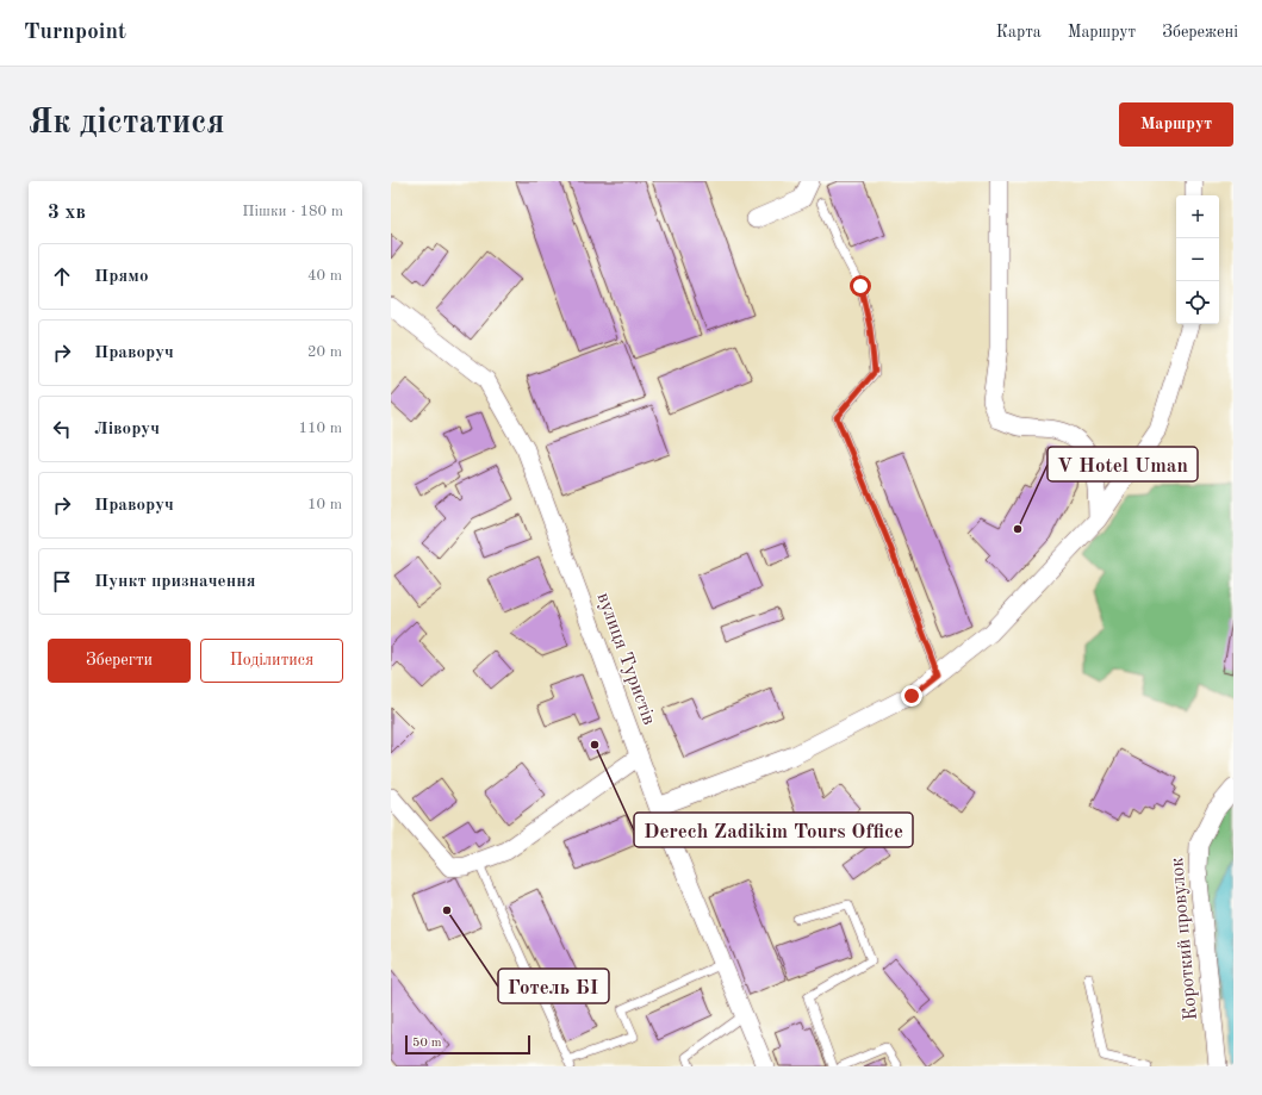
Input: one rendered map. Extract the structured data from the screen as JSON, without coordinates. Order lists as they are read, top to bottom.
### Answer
{
  "streets": {
    "street": ["вулиця Туристів", "Короткий провулок"]
  },
  "places": ["V Hotel Uman", "Derech Zadikim Tours Office", "Готель БІ"],
  "scale_bar": "50 m",
  "page": {
    "header": "Turnpoint",
    "nav": ["Карта", "Маршрут", "Збережені"],
    "buttons": [
      "Маршрут",
      ["Зберегти", "Поділитися"]
    ],
    "title": "Як дістатися",
    "heading": ["3 хв", "Пішки · 180 m"],
    "map_buttons": ["+", "−"],
    "list": [
      ["Прямо", "40 m"],
      ["Праворуч", "20 m"],
      ["Ліворуч", "110 m"],
      ["Праворуч", "10 m"],
      "Пункт призначення"
    ],
    "scale": "50 m"
  }
}
